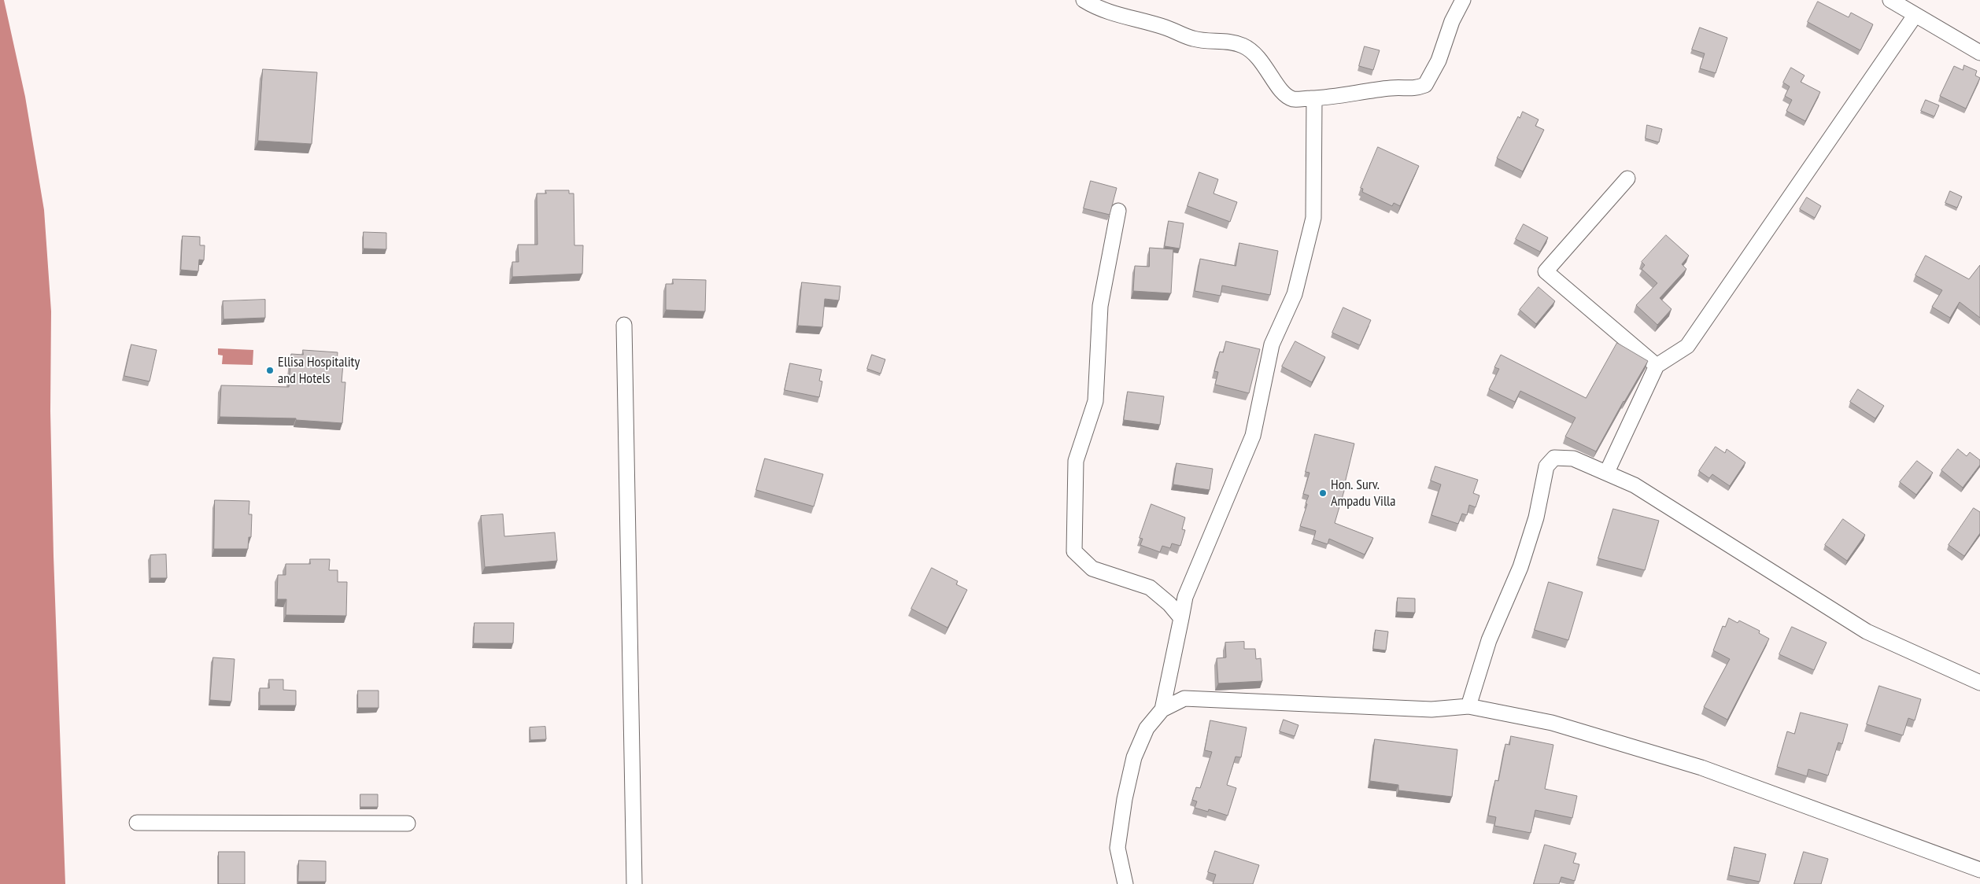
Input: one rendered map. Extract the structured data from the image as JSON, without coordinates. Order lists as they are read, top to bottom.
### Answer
{
  "places": ["Ellisa Hospitality and Hotels", "Hon. Surv. Ampadu Villa"]
}
